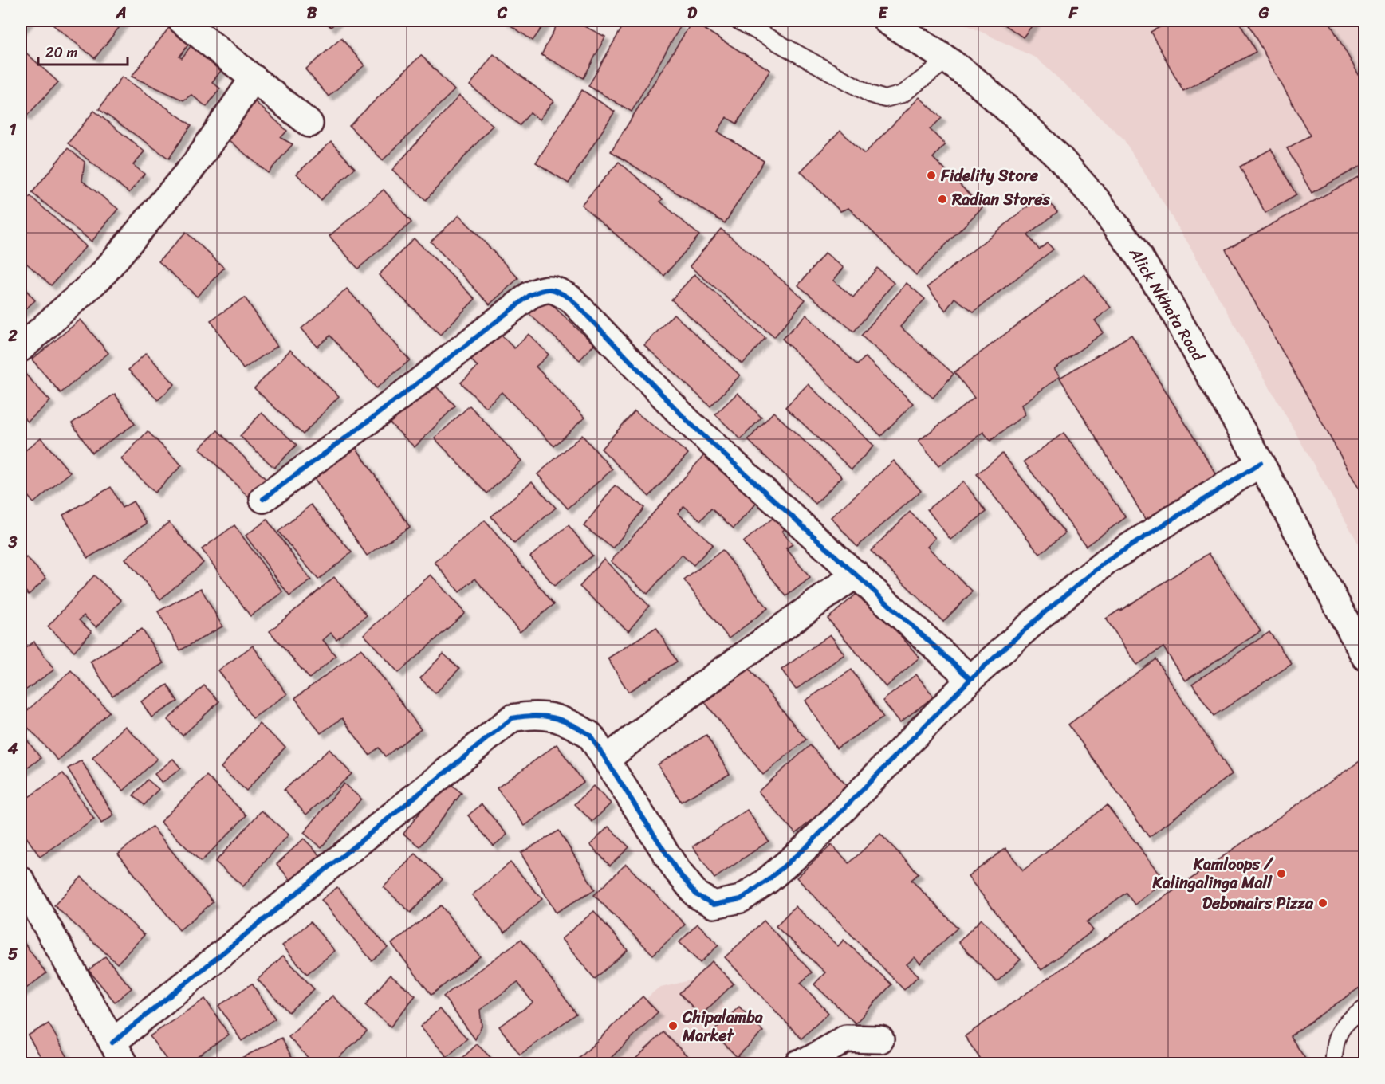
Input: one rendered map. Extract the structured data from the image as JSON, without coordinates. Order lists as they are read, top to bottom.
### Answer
{
  "streets": {
    "street": ["Alick Nkhata Road"]
  },
  "places": [
    "Fidelity Store",
    "Radian Stores",
    "Kamloops / Kalingalinga Mall",
    "Debonairs Pizza",
    "Chipalamba Market"
  ],
  "scale_bar": "20 m",
  "grid": {
    "columns": [
      "A",
      "B",
      "C",
      "D",
      "E",
      "F",
      "G"
    ],
    "rows": [
      "1",
      "2",
      "3",
      "4",
      "5"
    ]
  }
}
